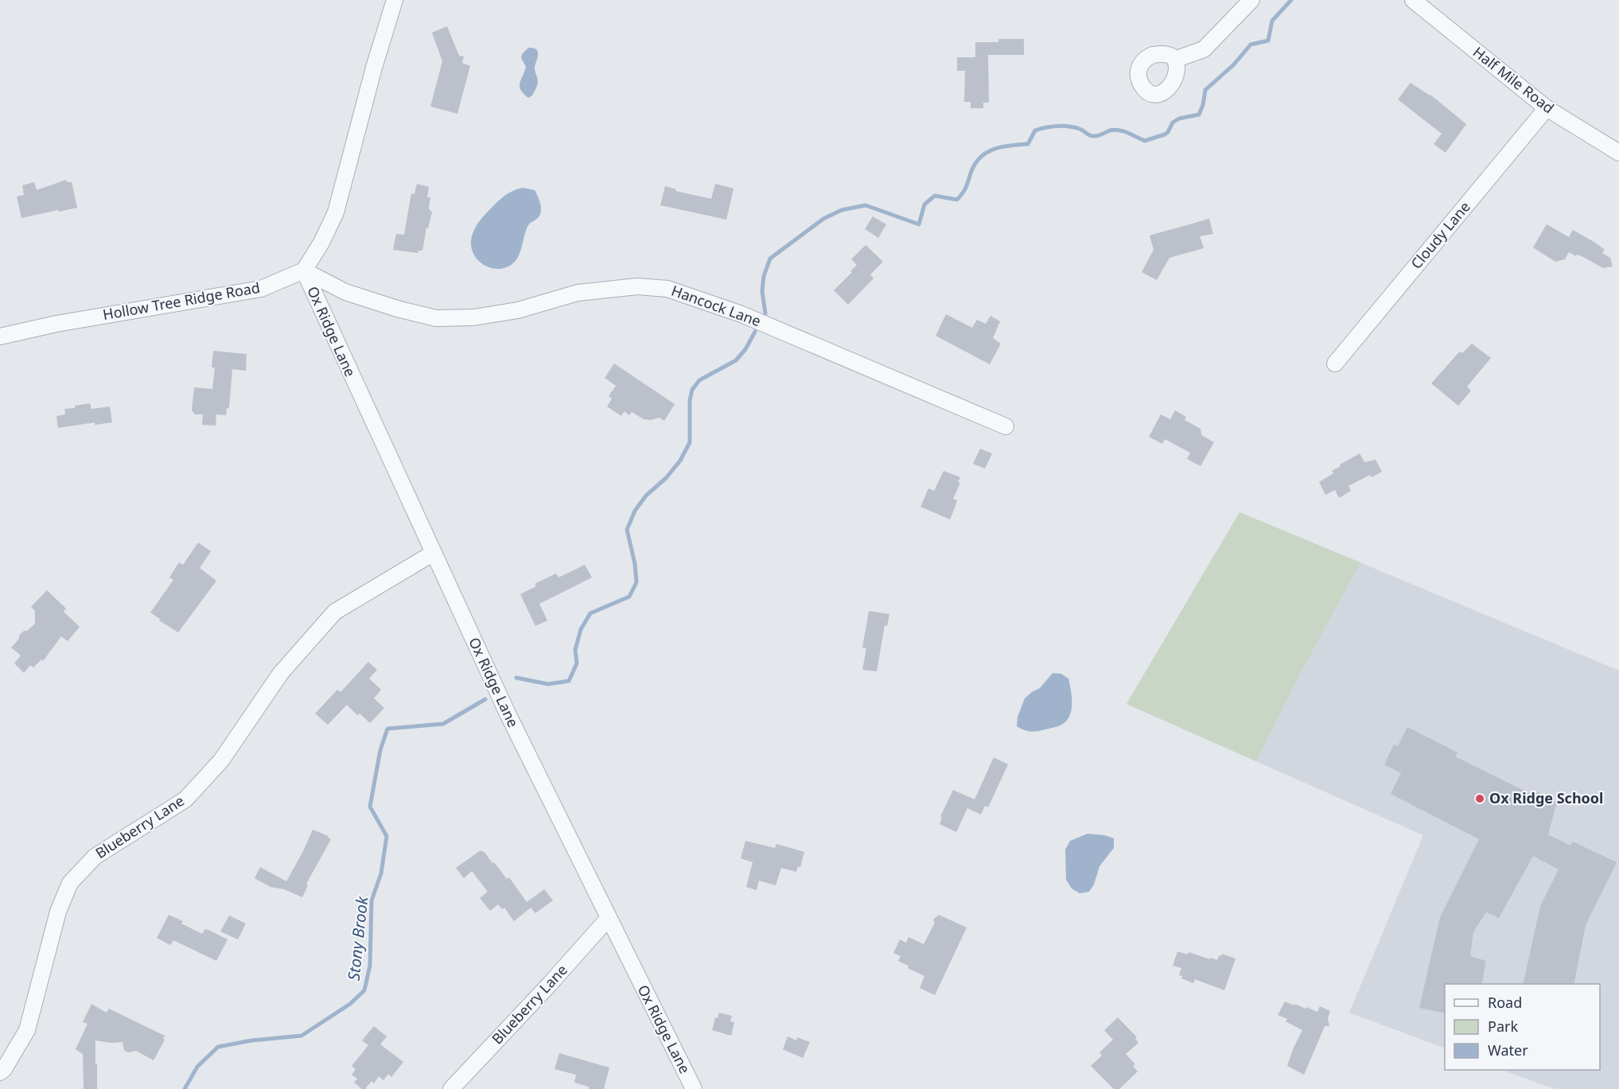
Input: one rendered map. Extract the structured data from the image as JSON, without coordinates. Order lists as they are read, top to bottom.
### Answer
{
  "streets": {
    "street": [
      "Half Mile Road",
      "Cloudy Lane",
      "Hollow Tree Ridge Road",
      "Hancock Lane",
      "Ox Ridge Lane",
      "Blueberry Lane"
    ]
  },
  "crossings": [
    ["Half Mile Road", "Cloudy Lane"],
    ["Hollow Tree Ridge Road", "Hancock Lane"],
    ["Hollow Tree Ridge Road", "Ox Ridge Lane"],
    ["Hancock Lane", "Ox Ridge Lane"],
    ["Ox Ridge Lane", "Blueberry Lane"]
  ],
  "water": ["Stony Brook"],
  "places": ["Ox Ridge School"],
  "legend": ["Road", "Park", "Water"]
}
